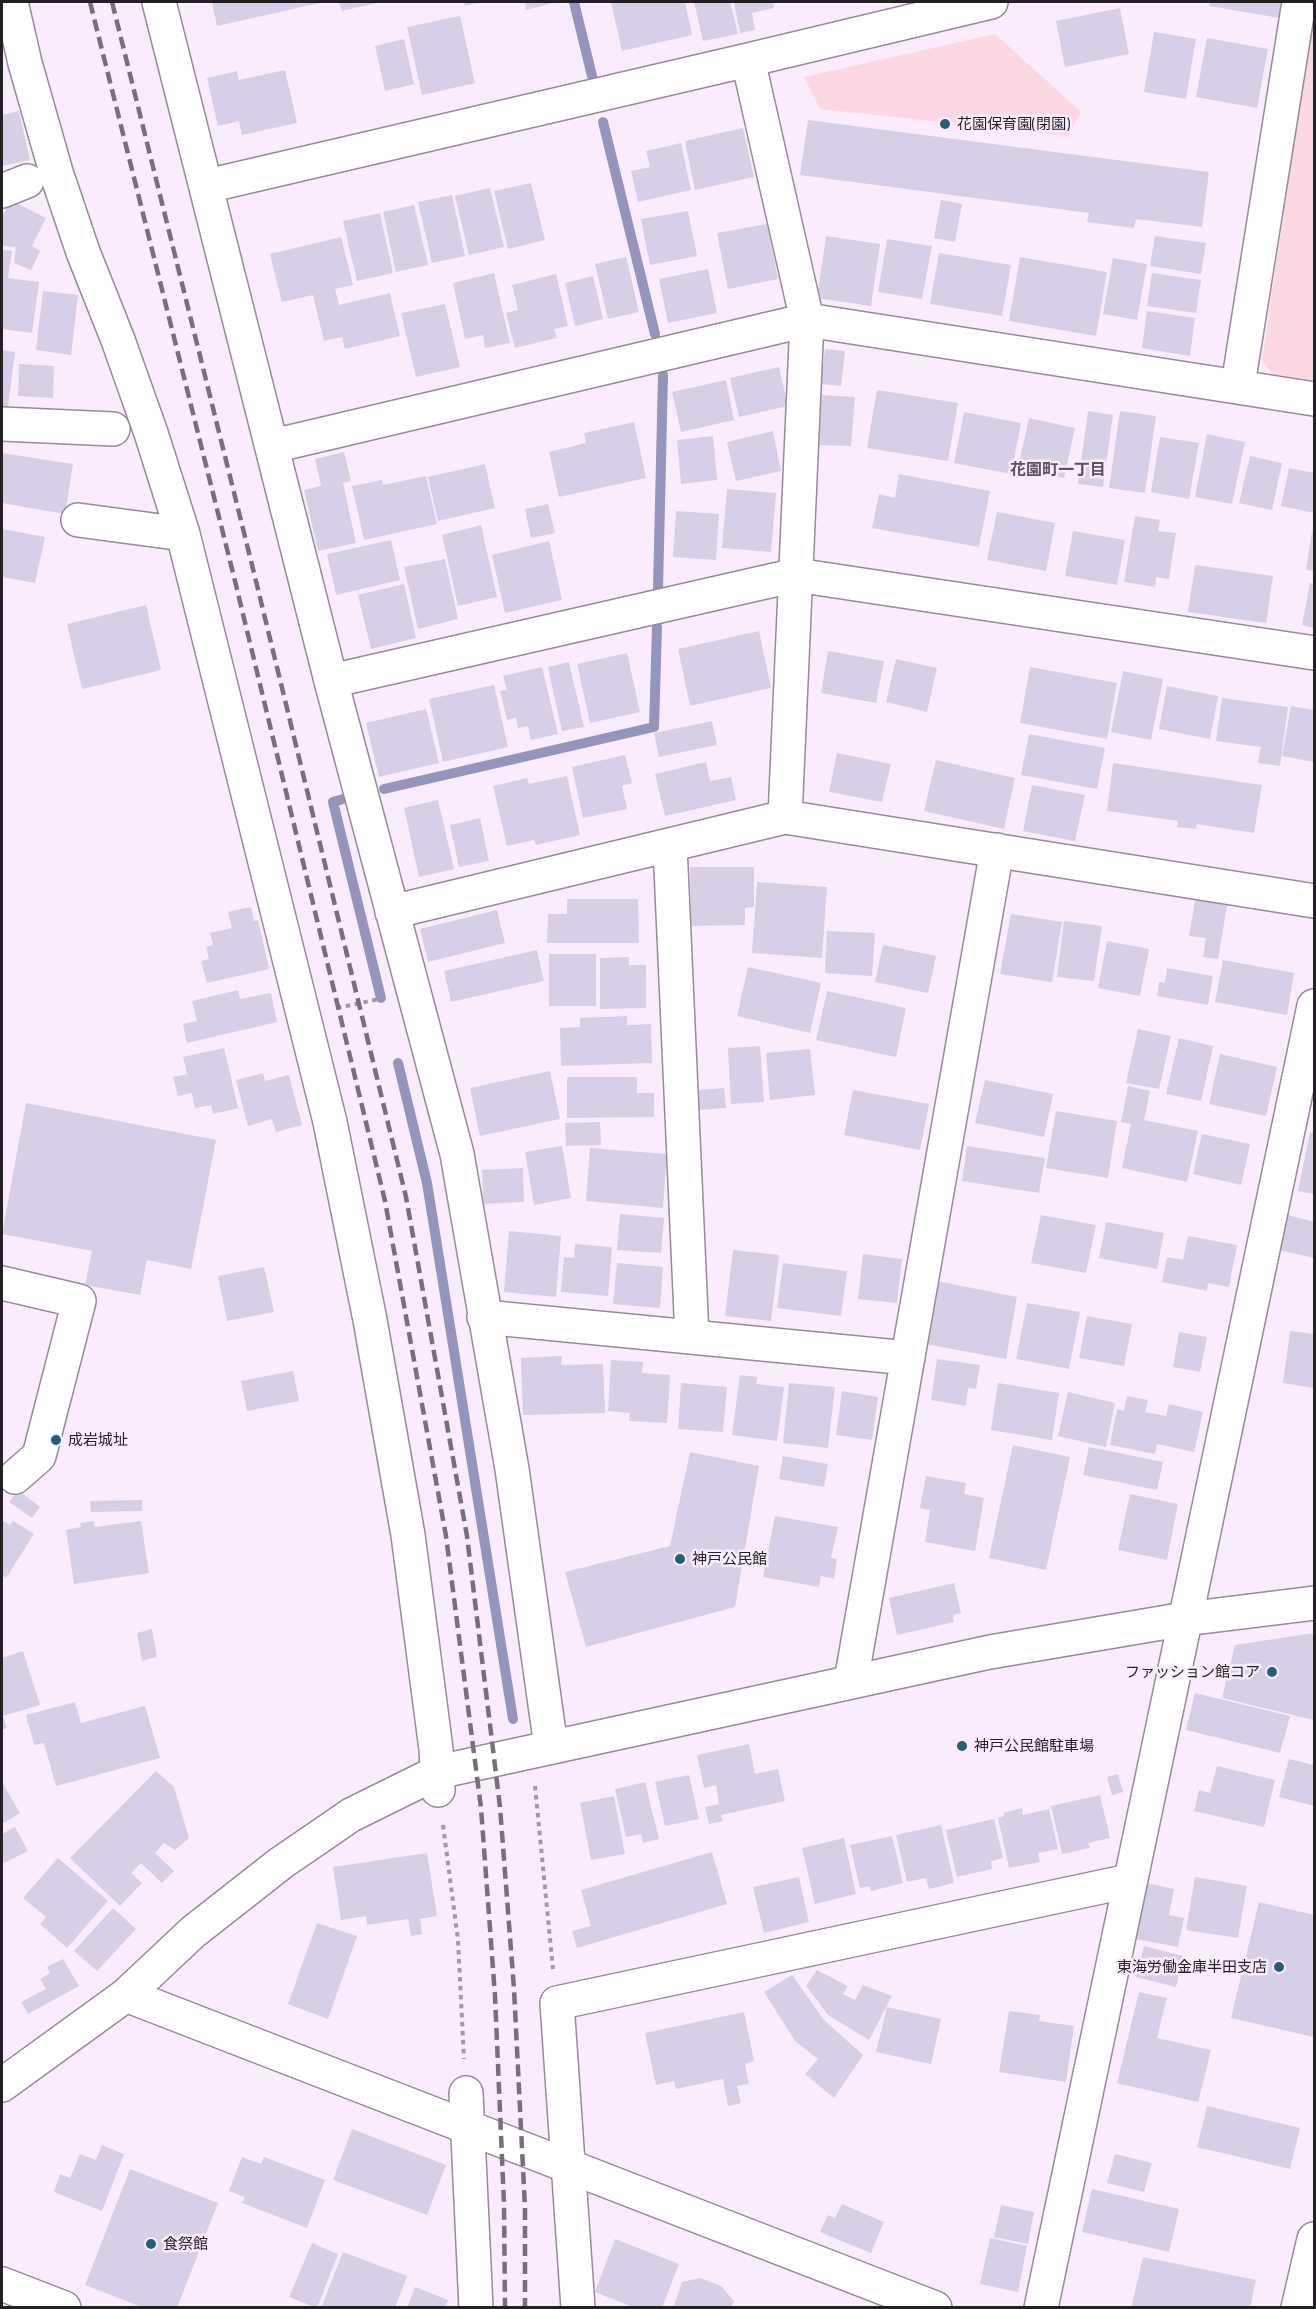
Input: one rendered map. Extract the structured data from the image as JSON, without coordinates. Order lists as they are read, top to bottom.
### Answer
{
  "districts": ["花園町一丁目"],
  "places": [
    "花園保育園(閉園)",
    "成岩城址",
    "神戸公民館",
    "ファッション館コア",
    "神戸公民館駐車場",
    "東海労働金庫半田支店",
    "食祭館"
  ]
}
